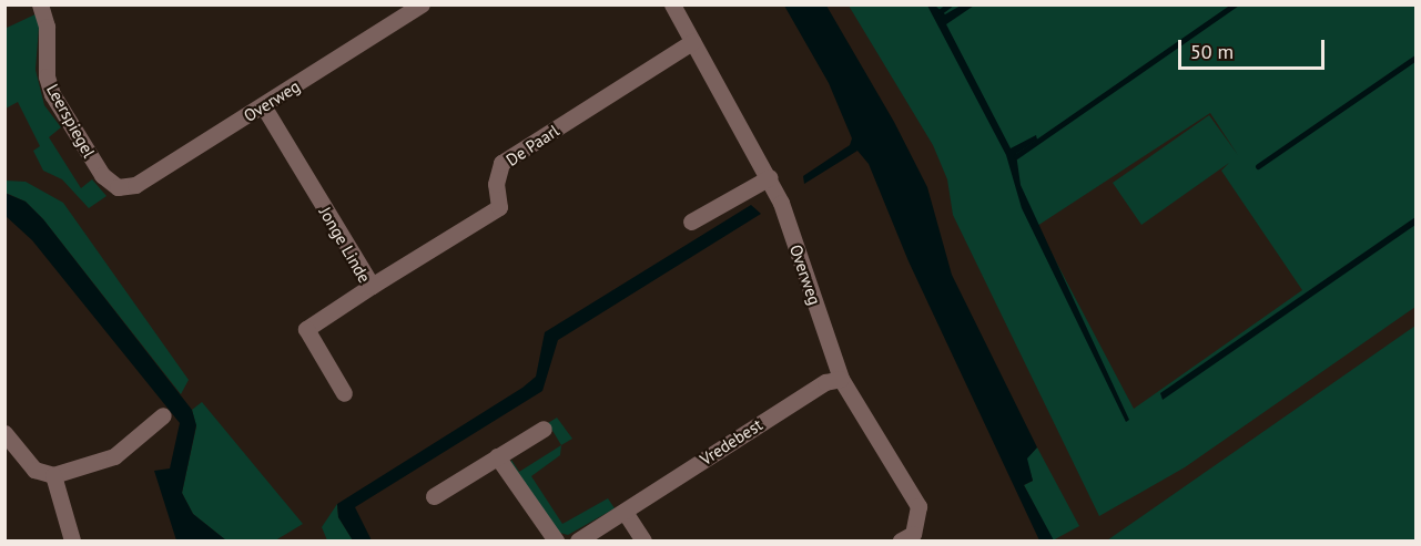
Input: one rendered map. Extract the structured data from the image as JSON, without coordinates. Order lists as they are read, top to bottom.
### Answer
{
  "streets": {
    "street": [
      "Overweg",
      "Leerspiegel",
      "De Paarl",
      "Jonge Linde",
      "Vredebest"
    ]
  },
  "crossings": [
    ["Overweg", "Leerspiegel"],
    ["Overweg", "De Paarl"],
    ["Overweg", "Jonge Linde"],
    ["Overweg", "Vredebest"],
    ["De Paarl", "Jonge Linde"]
  ],
  "scale_bar": "50 m"
}
